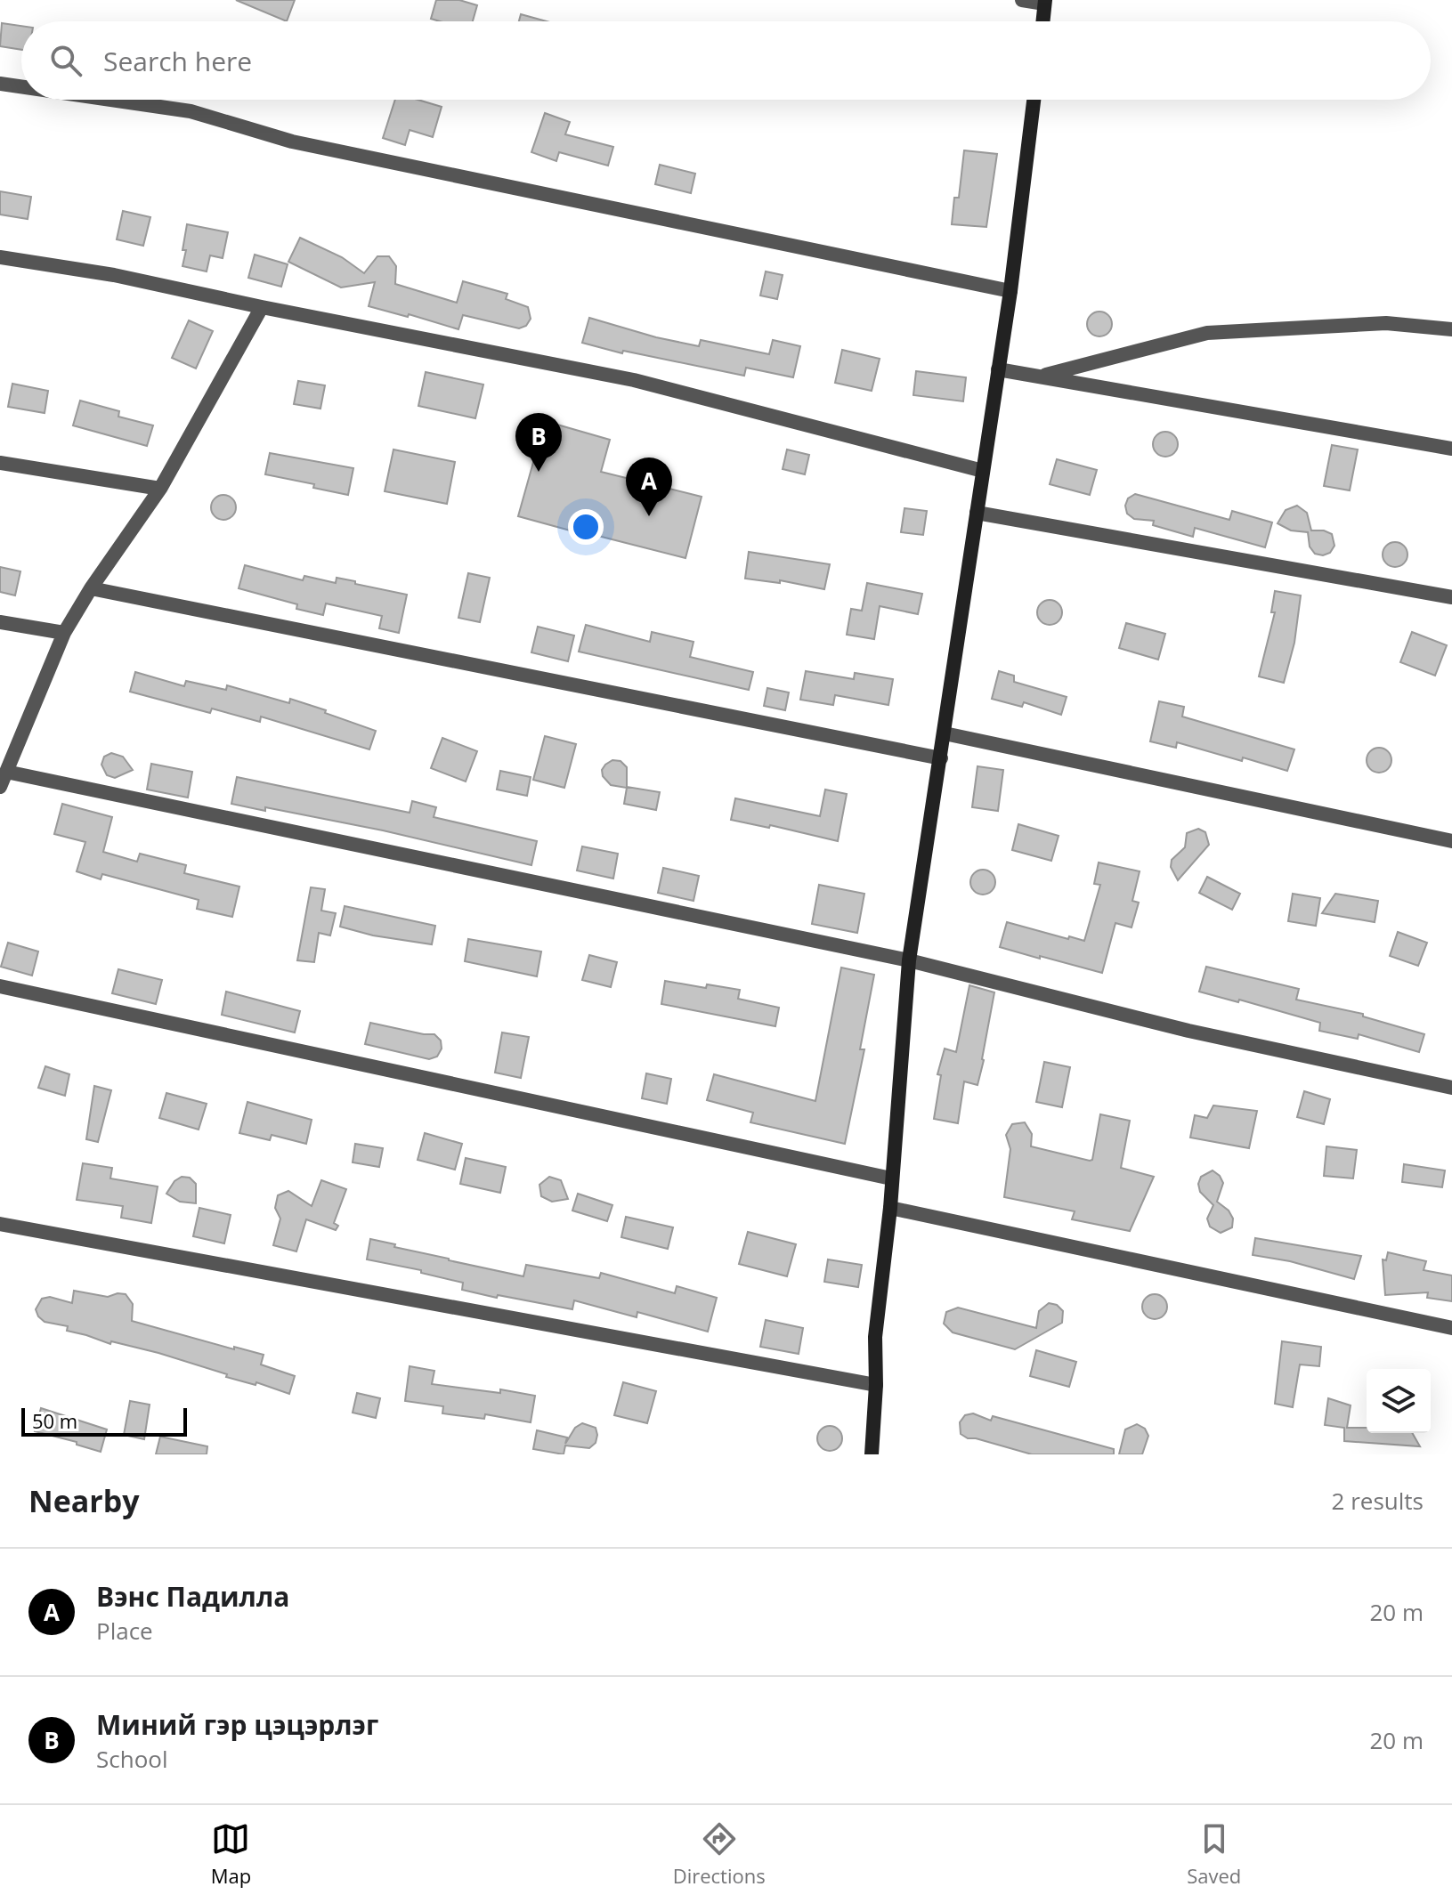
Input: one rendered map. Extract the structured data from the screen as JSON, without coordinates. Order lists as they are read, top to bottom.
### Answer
{
  "scale_bar": "50 m",
  "page": {
    "search": "Search here",
    "pins": ["B", "A"],
    "scale": "50 m",
    "heading": ["Nearby", "2 results"],
    "list": [
      {
        "mark": "A",
        "name": "Вэнс Падилла",
        "note": "Place",
        "value": "20 m"
      },
      {
        "mark": "B",
        "name": "Миний гэр цэцэрлэг",
        "note": "School",
        "value": "20 m"
      }
    ],
    "nav": ["Map", "Directions", "Saved"]
  }
}
